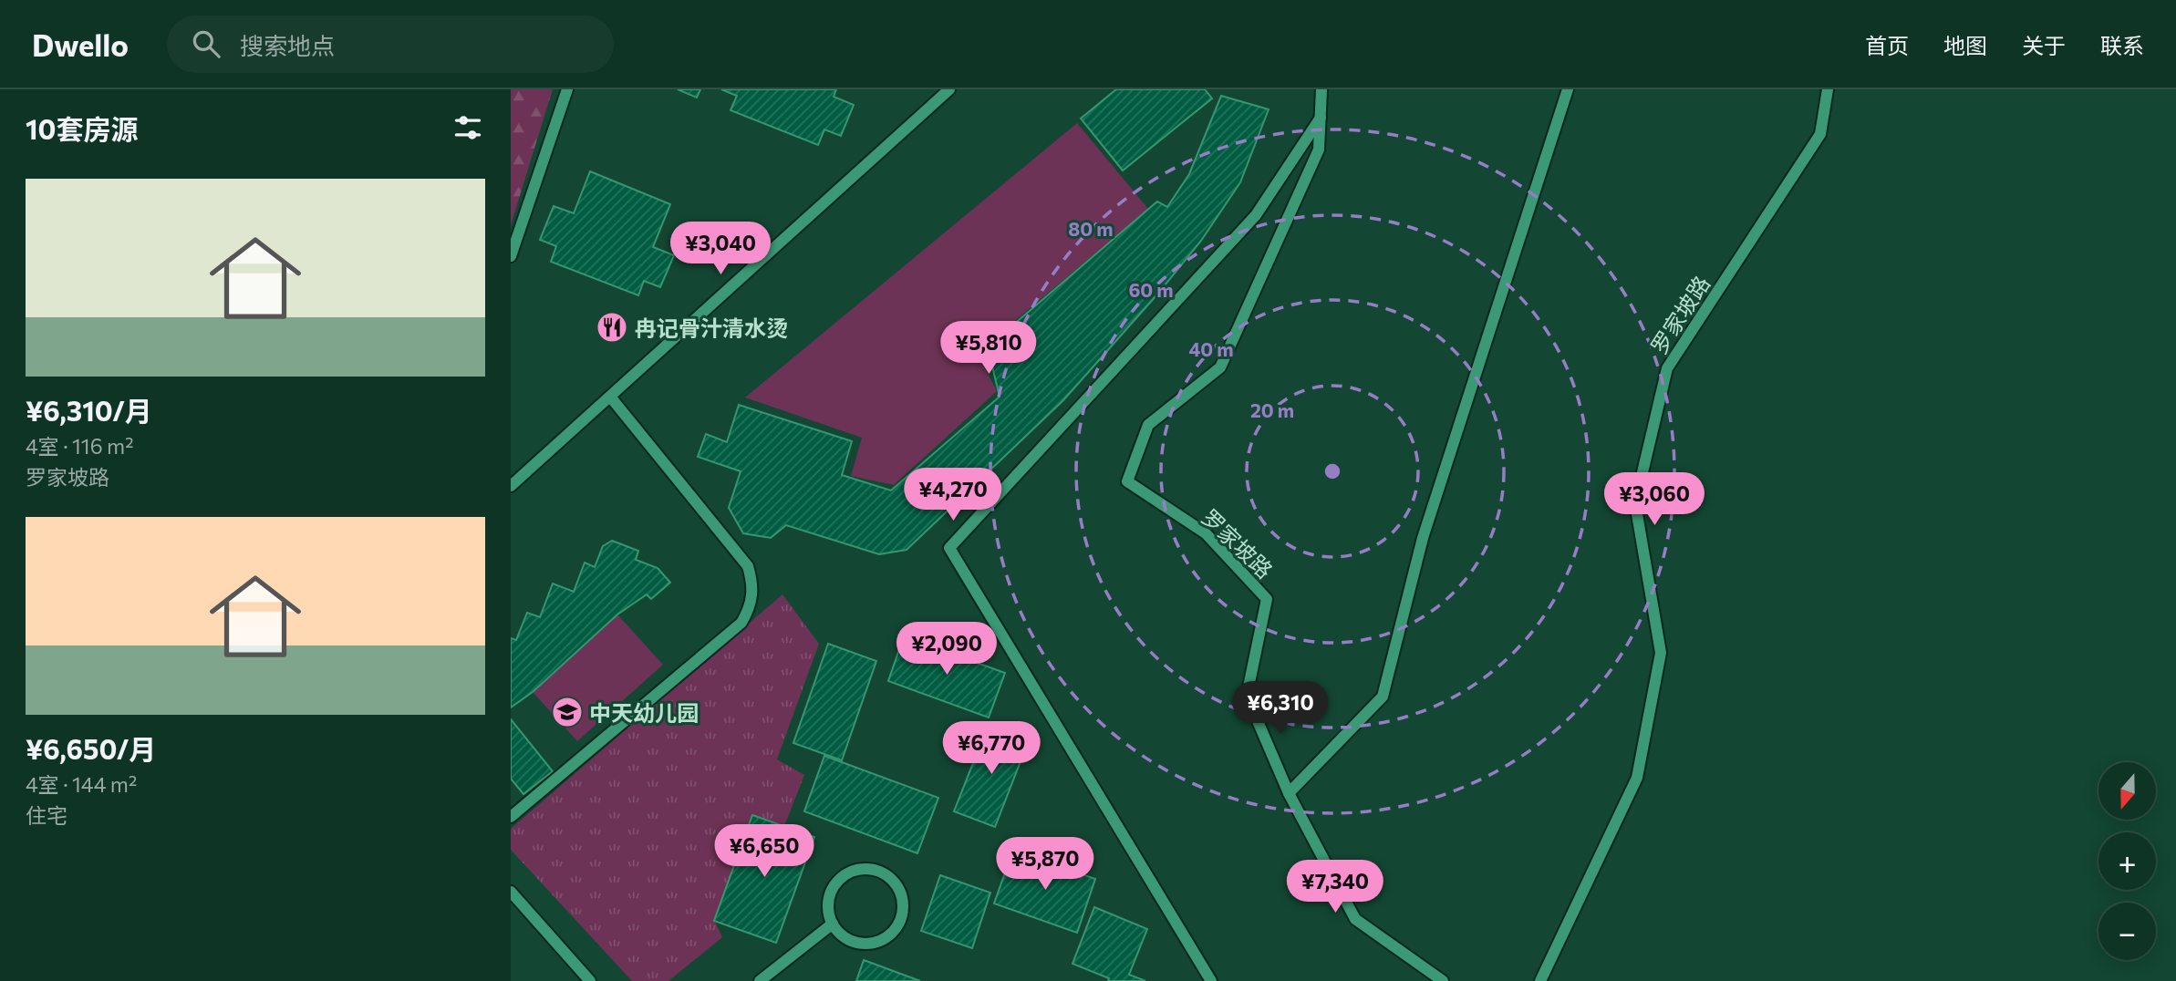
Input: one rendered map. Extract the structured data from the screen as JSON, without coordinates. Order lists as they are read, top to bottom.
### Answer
{
  "streets": {
    "street": ["罗家坡路"]
  },
  "places": {
    "restaurant": ["冉记骨汁清水烫"],
    "school or university": ["中天幼儿园"]
  },
  "north": "bottom",
  "page": {
    "header": "Dwello",
    "search": "搜索地点",
    "nav": [
      "首页",
      "地图",
      "关于",
      "联系"
    ],
    "heading": "10套房源",
    "list": [
      {
        "name": "¥6,310/月",
        "note": "4室 · 116 m² · 罗家坡路"
      },
      {
        "name": "¥6,650/月",
        "note": "4室 · 144 m² · 住宅"
      }
    ],
    "price": [
      "¥3,040",
      "¥5,810",
      "¥4,270",
      "¥3,060",
      "¥2,090",
      "¥6,310",
      "¥6,770",
      "¥6,650",
      "¥5,870",
      "¥7,340"
    ],
    "map_buttons": ["+", "−"]
  },
  "rings": [
    "80 m",
    "60 m",
    "40 m",
    "20 m"
  ]
}
